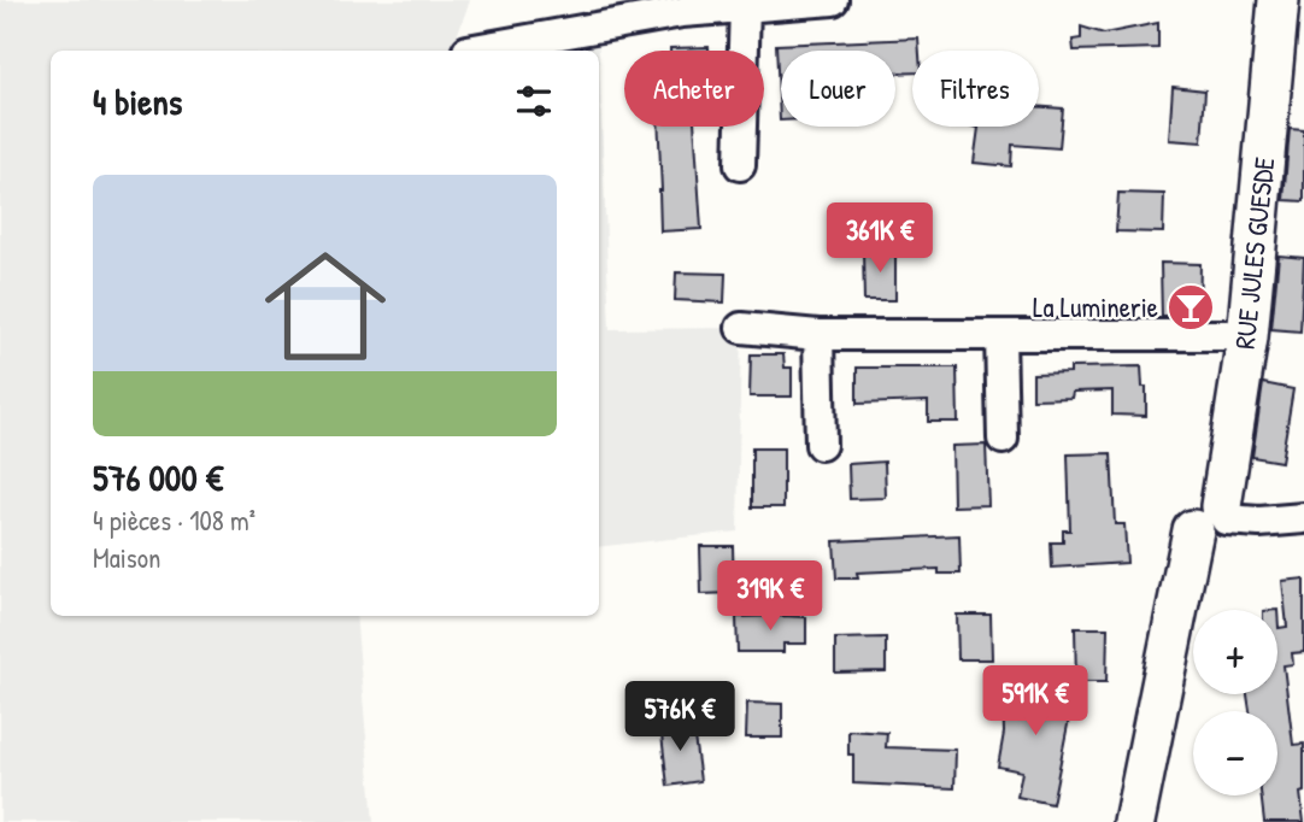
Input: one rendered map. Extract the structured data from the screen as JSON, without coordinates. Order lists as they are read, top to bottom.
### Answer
{
  "streets": {
    "main road": ["RUE JULES GUESDE"]
  },
  "places": {
    "bar": ["La Luminerie"]
  },
  "page": {
    "chip": ["Acheter", "Louer", "Filtres"],
    "heading": "4 biens",
    "list": [
      {
        "name": "576 000 €",
        "note": "4 pièces · 108 m² · Maison"
      }
    ],
    "price": [
      "361K €",
      "319K €",
      "591K €",
      "576K €"
    ],
    "map_buttons": ["+", "−"]
  }
}
